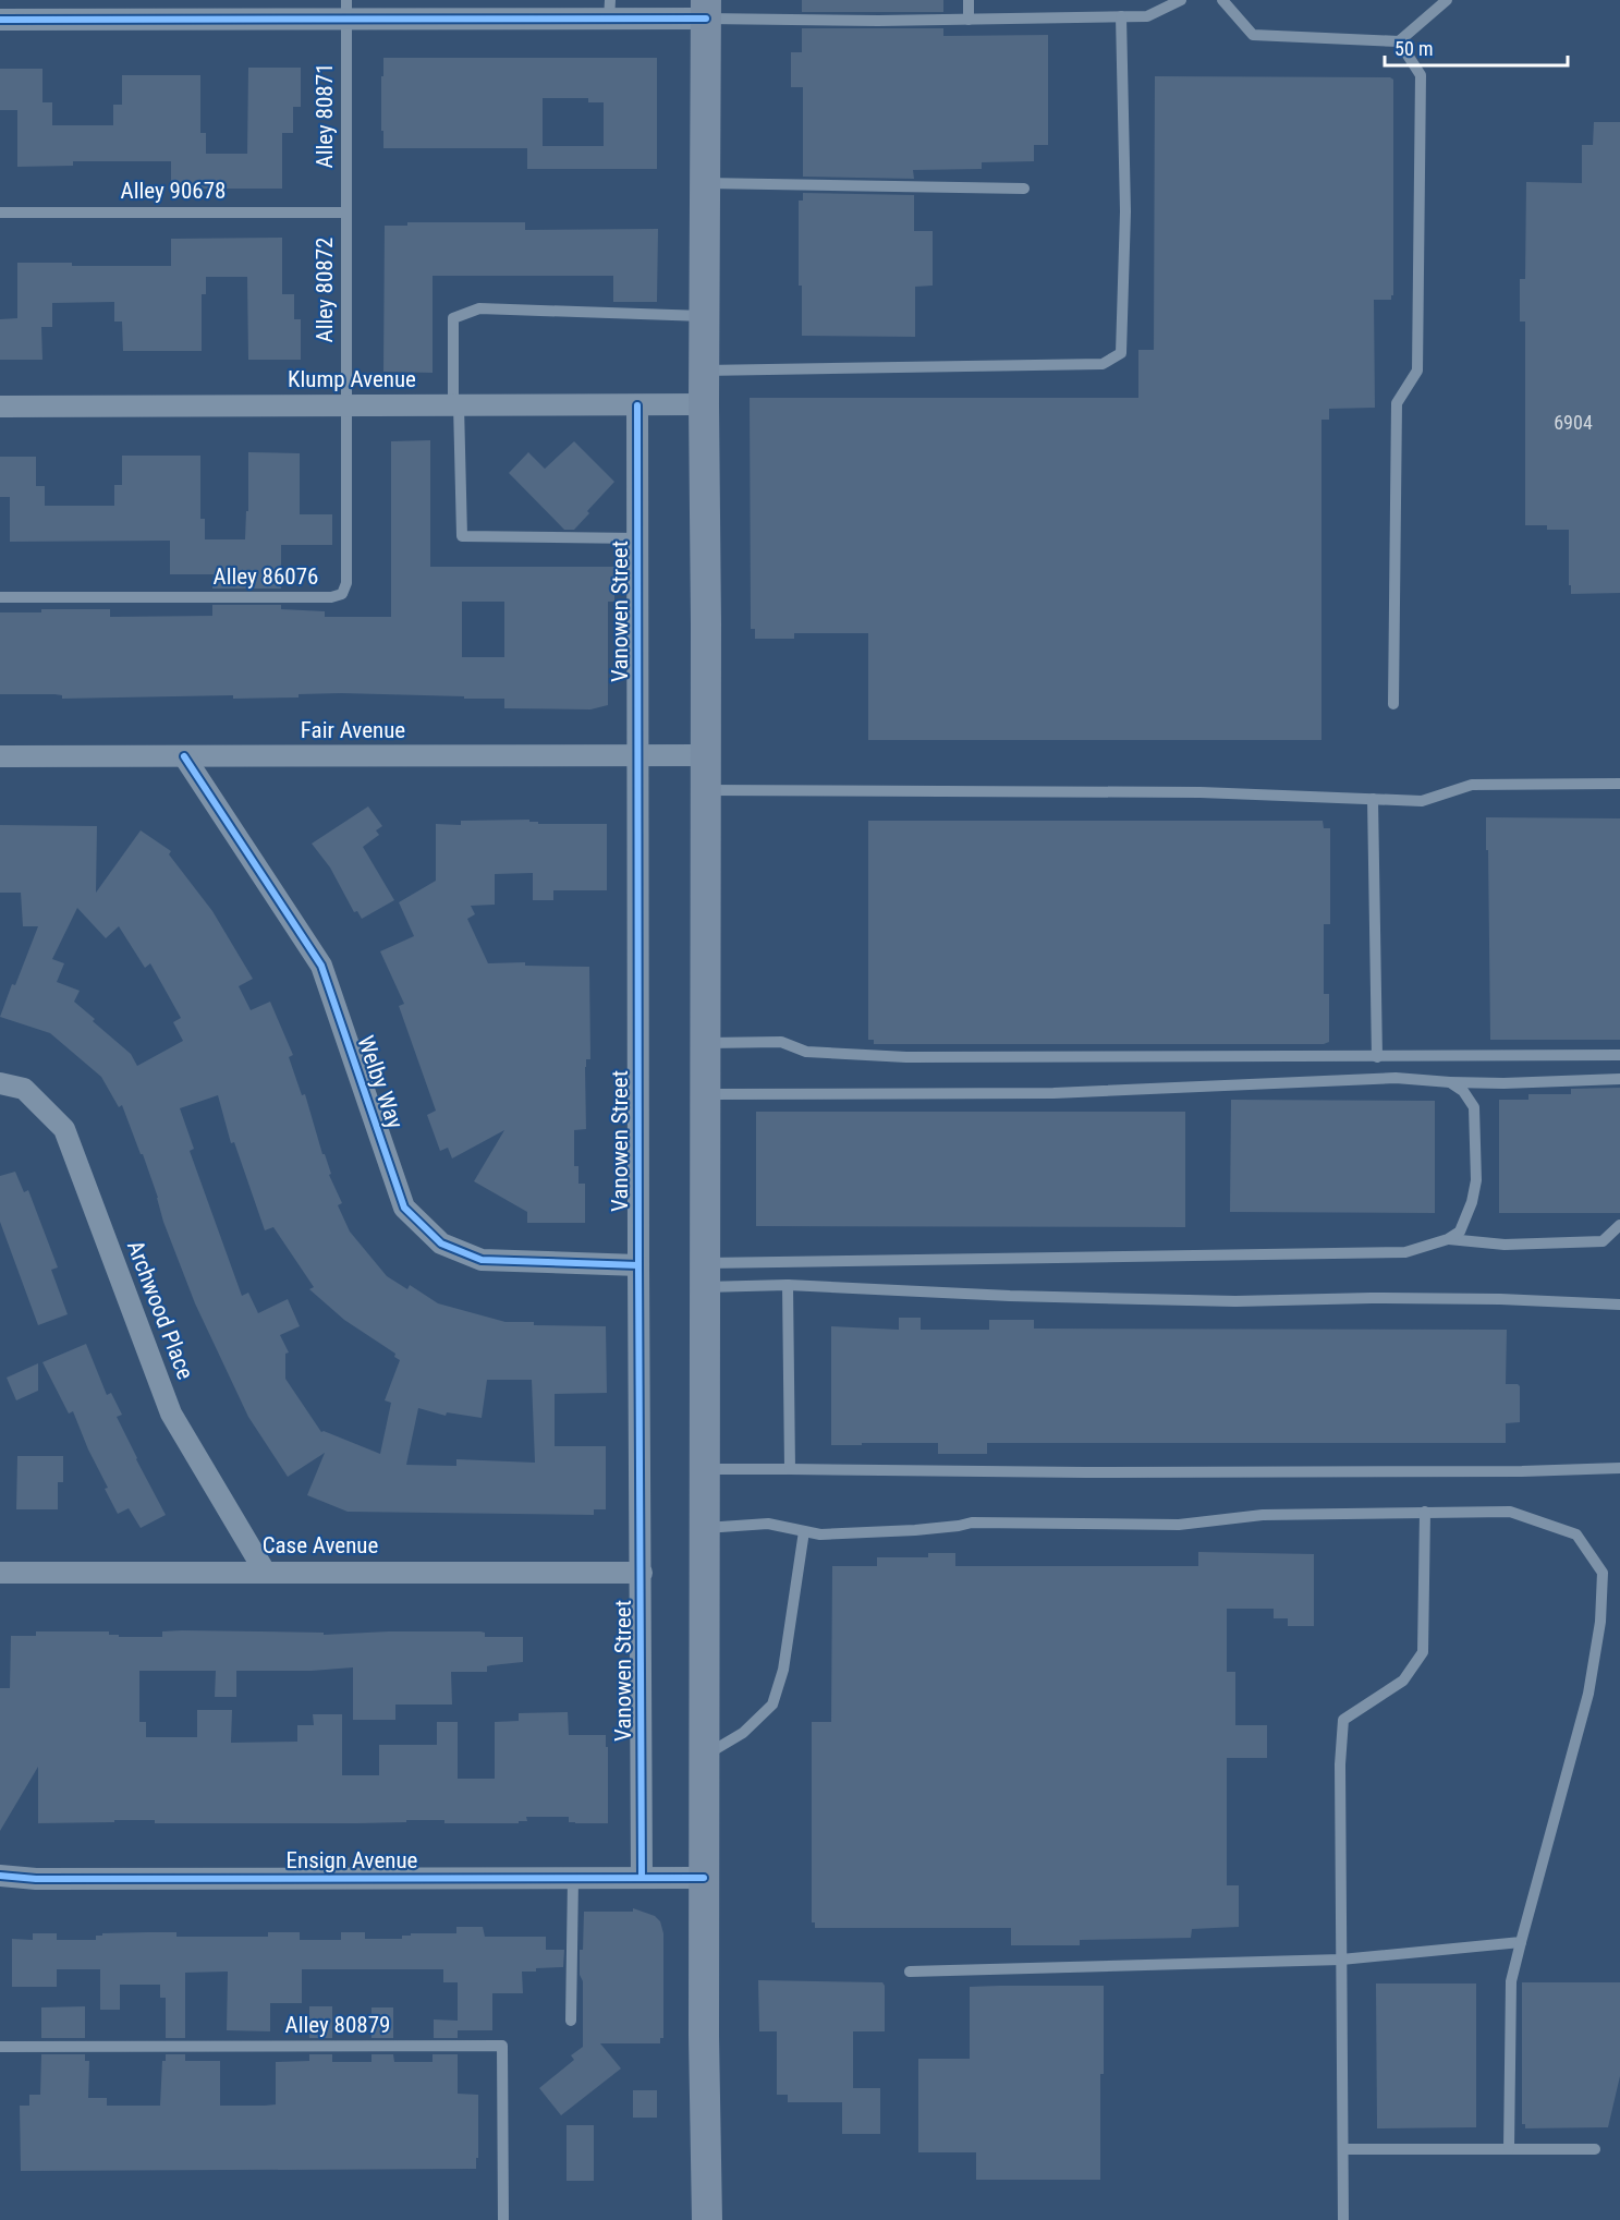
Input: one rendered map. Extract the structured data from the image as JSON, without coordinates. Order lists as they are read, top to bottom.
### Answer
{
  "streets": {
    "street": [
      "Klump Avenue",
      "Vanowen Street",
      "Fair Avenue",
      "Welby Way",
      "Archwood Place",
      "Case Avenue",
      "Ensign Avenue"
    ],
    "lane": [
      "Alley 80871",
      "Alley 90678",
      "Alley 80872",
      "Alley 86076",
      "Alley 80879"
    ]
  },
  "crossings": [
    ["Alley 80871", "Alley 90678"],
    ["Alley 80871", "Alley 80872"],
    ["Alley 90678", "Alley 80872"],
    ["Alley 80872", "Klump Avenue"],
    ["Alley 80872", "Alley 86076"],
    ["Klump Avenue", "Alley 86076"],
    ["Klump Avenue", "Vanowen Street"],
    ["Vanowen Street", "Fair Avenue"],
    ["Vanowen Street", "Welby Way"],
    ["Vanowen Street", "Case Avenue"],
    ["Vanowen Street", "Ensign Avenue"],
    ["Fair Avenue", "Welby Way"],
    ["Archwood Place", "Case Avenue"]
  ],
  "house_numbers": ["6904"],
  "scale_bar": "50 m"
}
